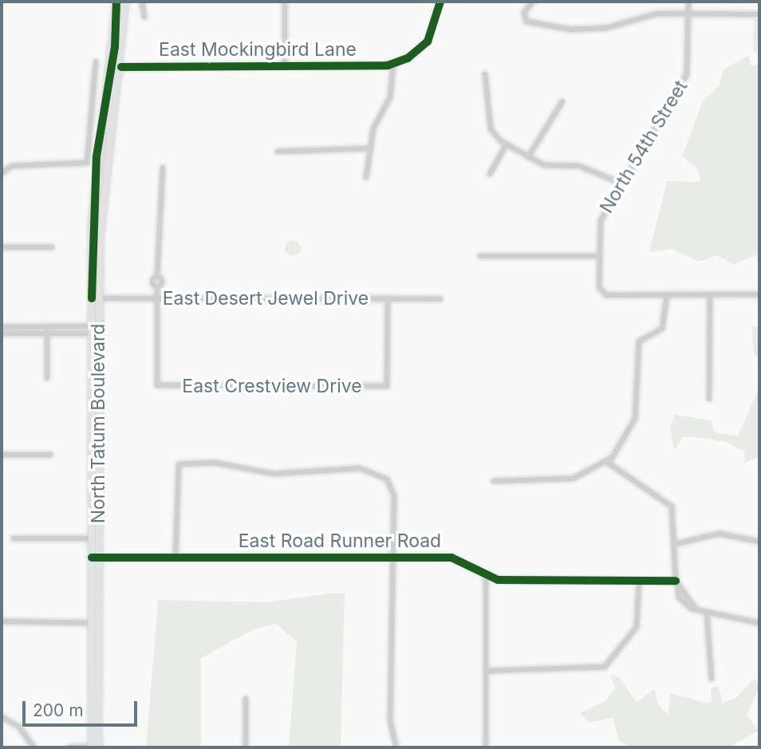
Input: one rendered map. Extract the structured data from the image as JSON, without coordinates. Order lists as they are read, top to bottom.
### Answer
{
  "streets": {
    "main road": ["North Tatum Boulevard"],
    "street": [
      "East Mockingbird Lane",
      "North 54th Street",
      "East Desert Jewel Drive",
      "East Crestview Drive",
      "East Road Runner Road"
    ]
  },
  "crossings": [
    ["East Mockingbird Lane", "North Tatum Boulevard"],
    ["East Desert Jewel Drive", "East Crestview Drive"],
    ["East Desert Jewel Drive", "North Tatum Boulevard"],
    ["North Tatum Boulevard", "East Road Runner Road"]
  ],
  "scale_bar": "200 m"
}
